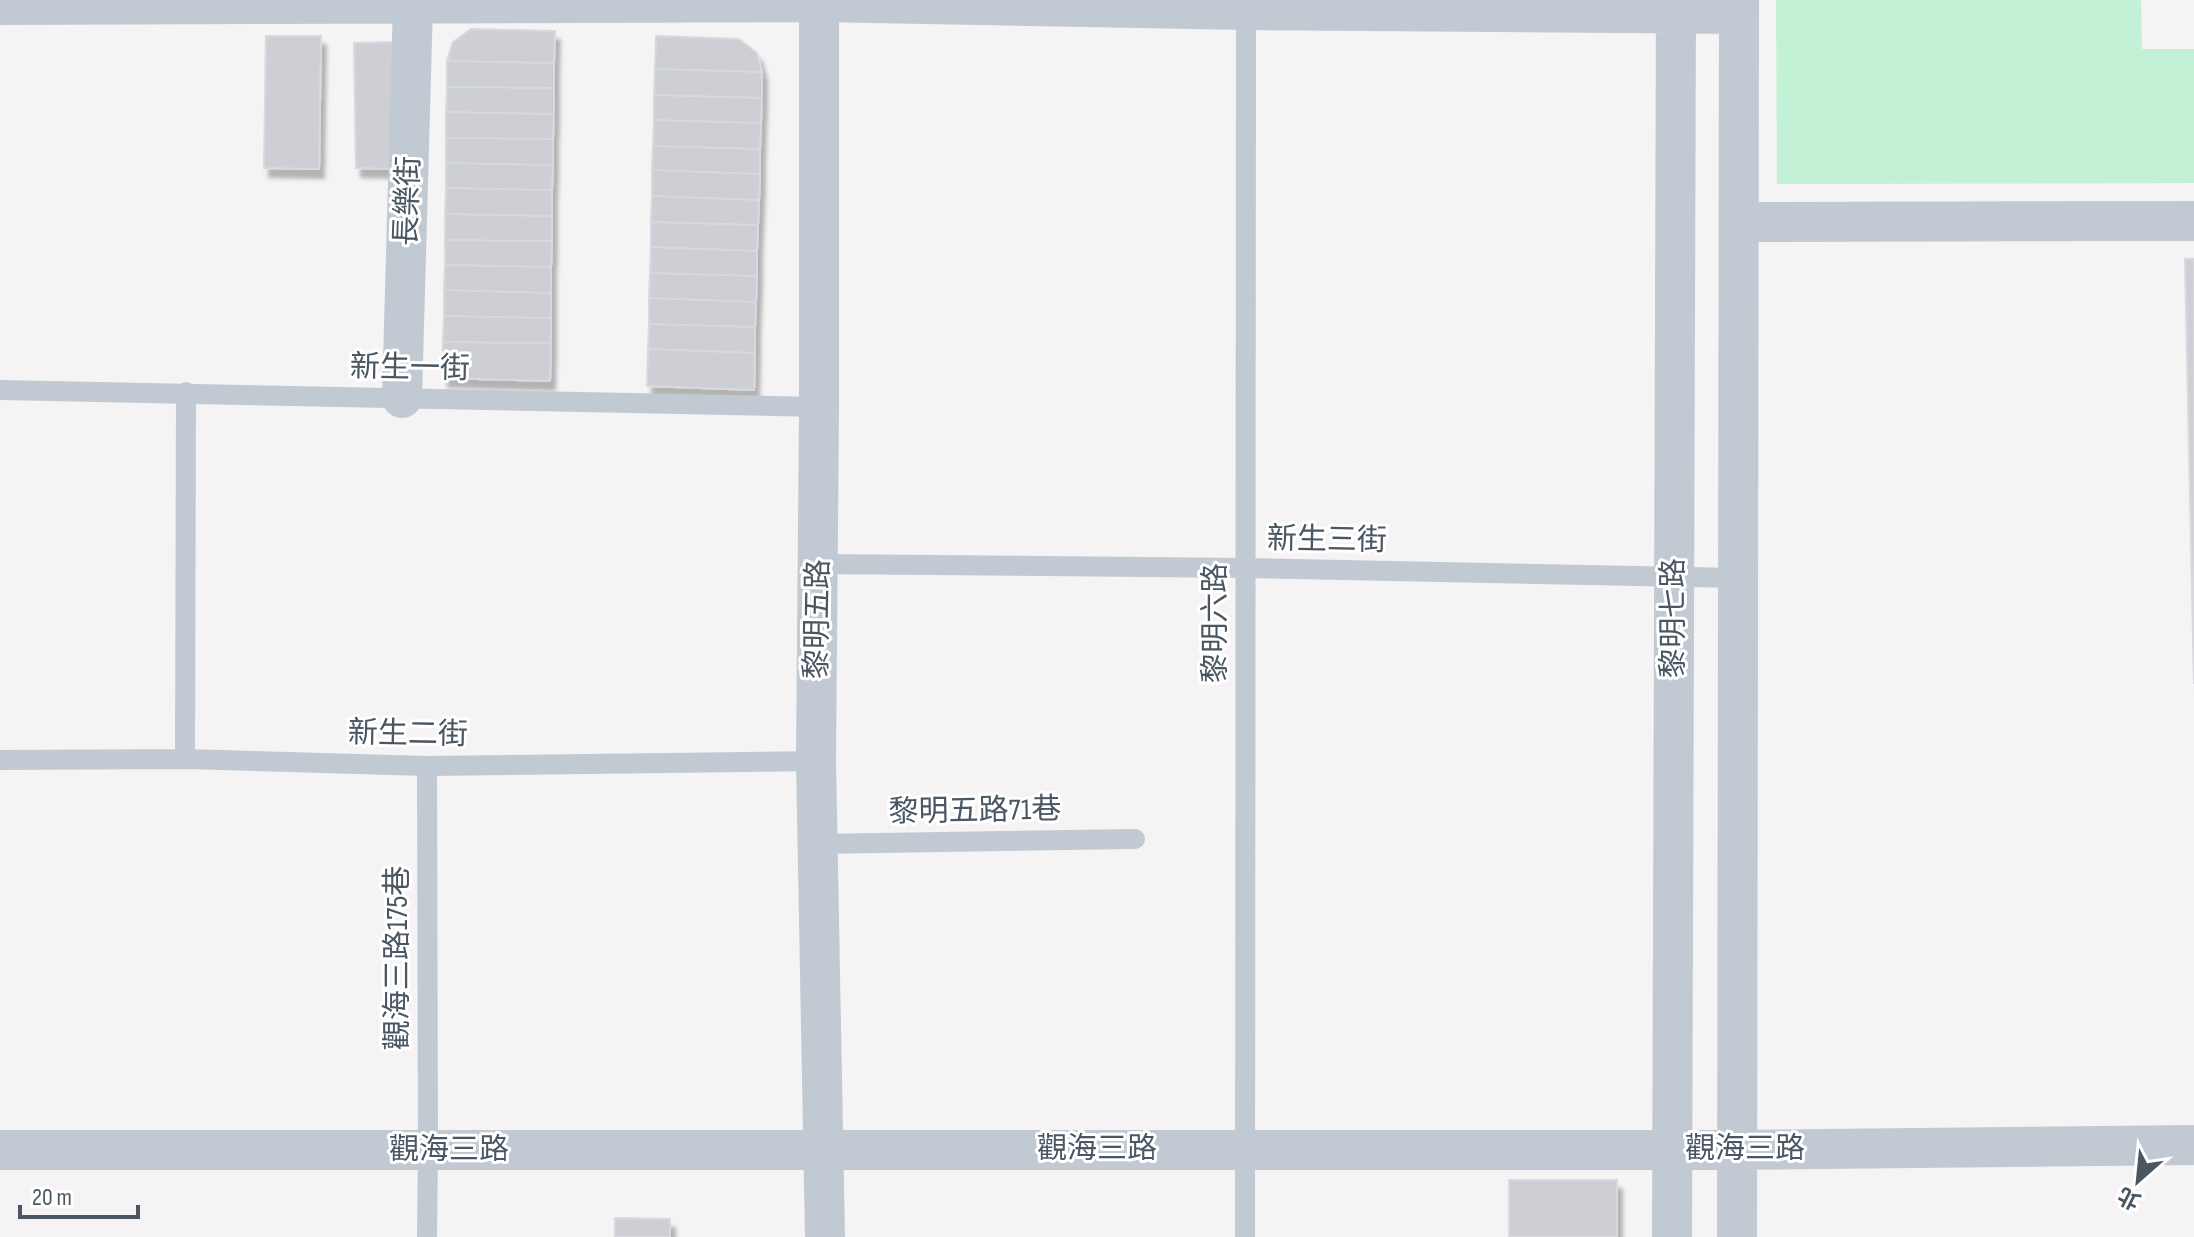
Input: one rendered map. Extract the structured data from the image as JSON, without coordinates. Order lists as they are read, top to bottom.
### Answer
{
  "streets": {
    "street": [
      "長樂街",
      "黎明七路",
      "黎明五路",
      "觀海三路"
    ],
    "lane": [
      "新生一街",
      "新生三街",
      "黎明六路",
      "新生二街",
      "黎明五路71巷",
      "觀海三路175巷"
    ]
  },
  "crossings": [
    ["長樂街", "新生一街"],
    ["新生一街", "黎明五路"],
    ["新生三街", "黎明七路"],
    ["新生三街", "黎明五路"],
    ["新生三街", "黎明六路"],
    ["黎明七路", "觀海三路"],
    ["黎明五路", "新生二街"],
    ["黎明五路", "黎明五路71巷"],
    ["黎明五路", "觀海三路"],
    ["黎明六路", "觀海三路"],
    ["新生二街", "觀海三路175巷"],
    ["觀海三路175巷", "觀海三路"]
  ],
  "scale_bar": "20 m",
  "north": "bottom left"
}
